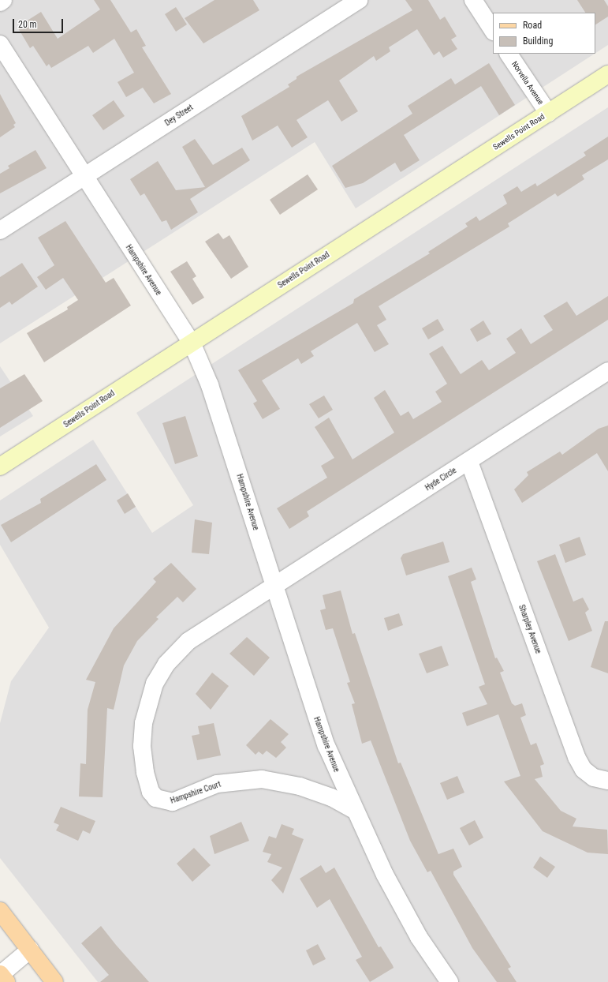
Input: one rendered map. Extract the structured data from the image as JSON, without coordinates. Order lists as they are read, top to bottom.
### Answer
{
  "streets": {
    "main road": ["Sewells Point Road"],
    "street": [
      "Norvella Avenue",
      "Dey Street",
      "Hampshire Avenue",
      "Hyde Circle",
      "Sharpley Avenue",
      "Hampshire Court"
    ]
  },
  "crossings": [
    ["Norvella Avenue", "Sewells Point Road"],
    ["Dey Street", "Hampshire Avenue"],
    ["Sewells Point Road", "Hampshire Avenue"],
    ["Hampshire Avenue", "Hyde Circle"],
    ["Hampshire Avenue", "Hampshire Court"],
    ["Hyde Circle", "Sharpley Avenue"],
    ["Hyde Circle", "Hampshire Court"]
  ],
  "legend": ["Road", "Building"],
  "scale_bar": "20 m"
}
